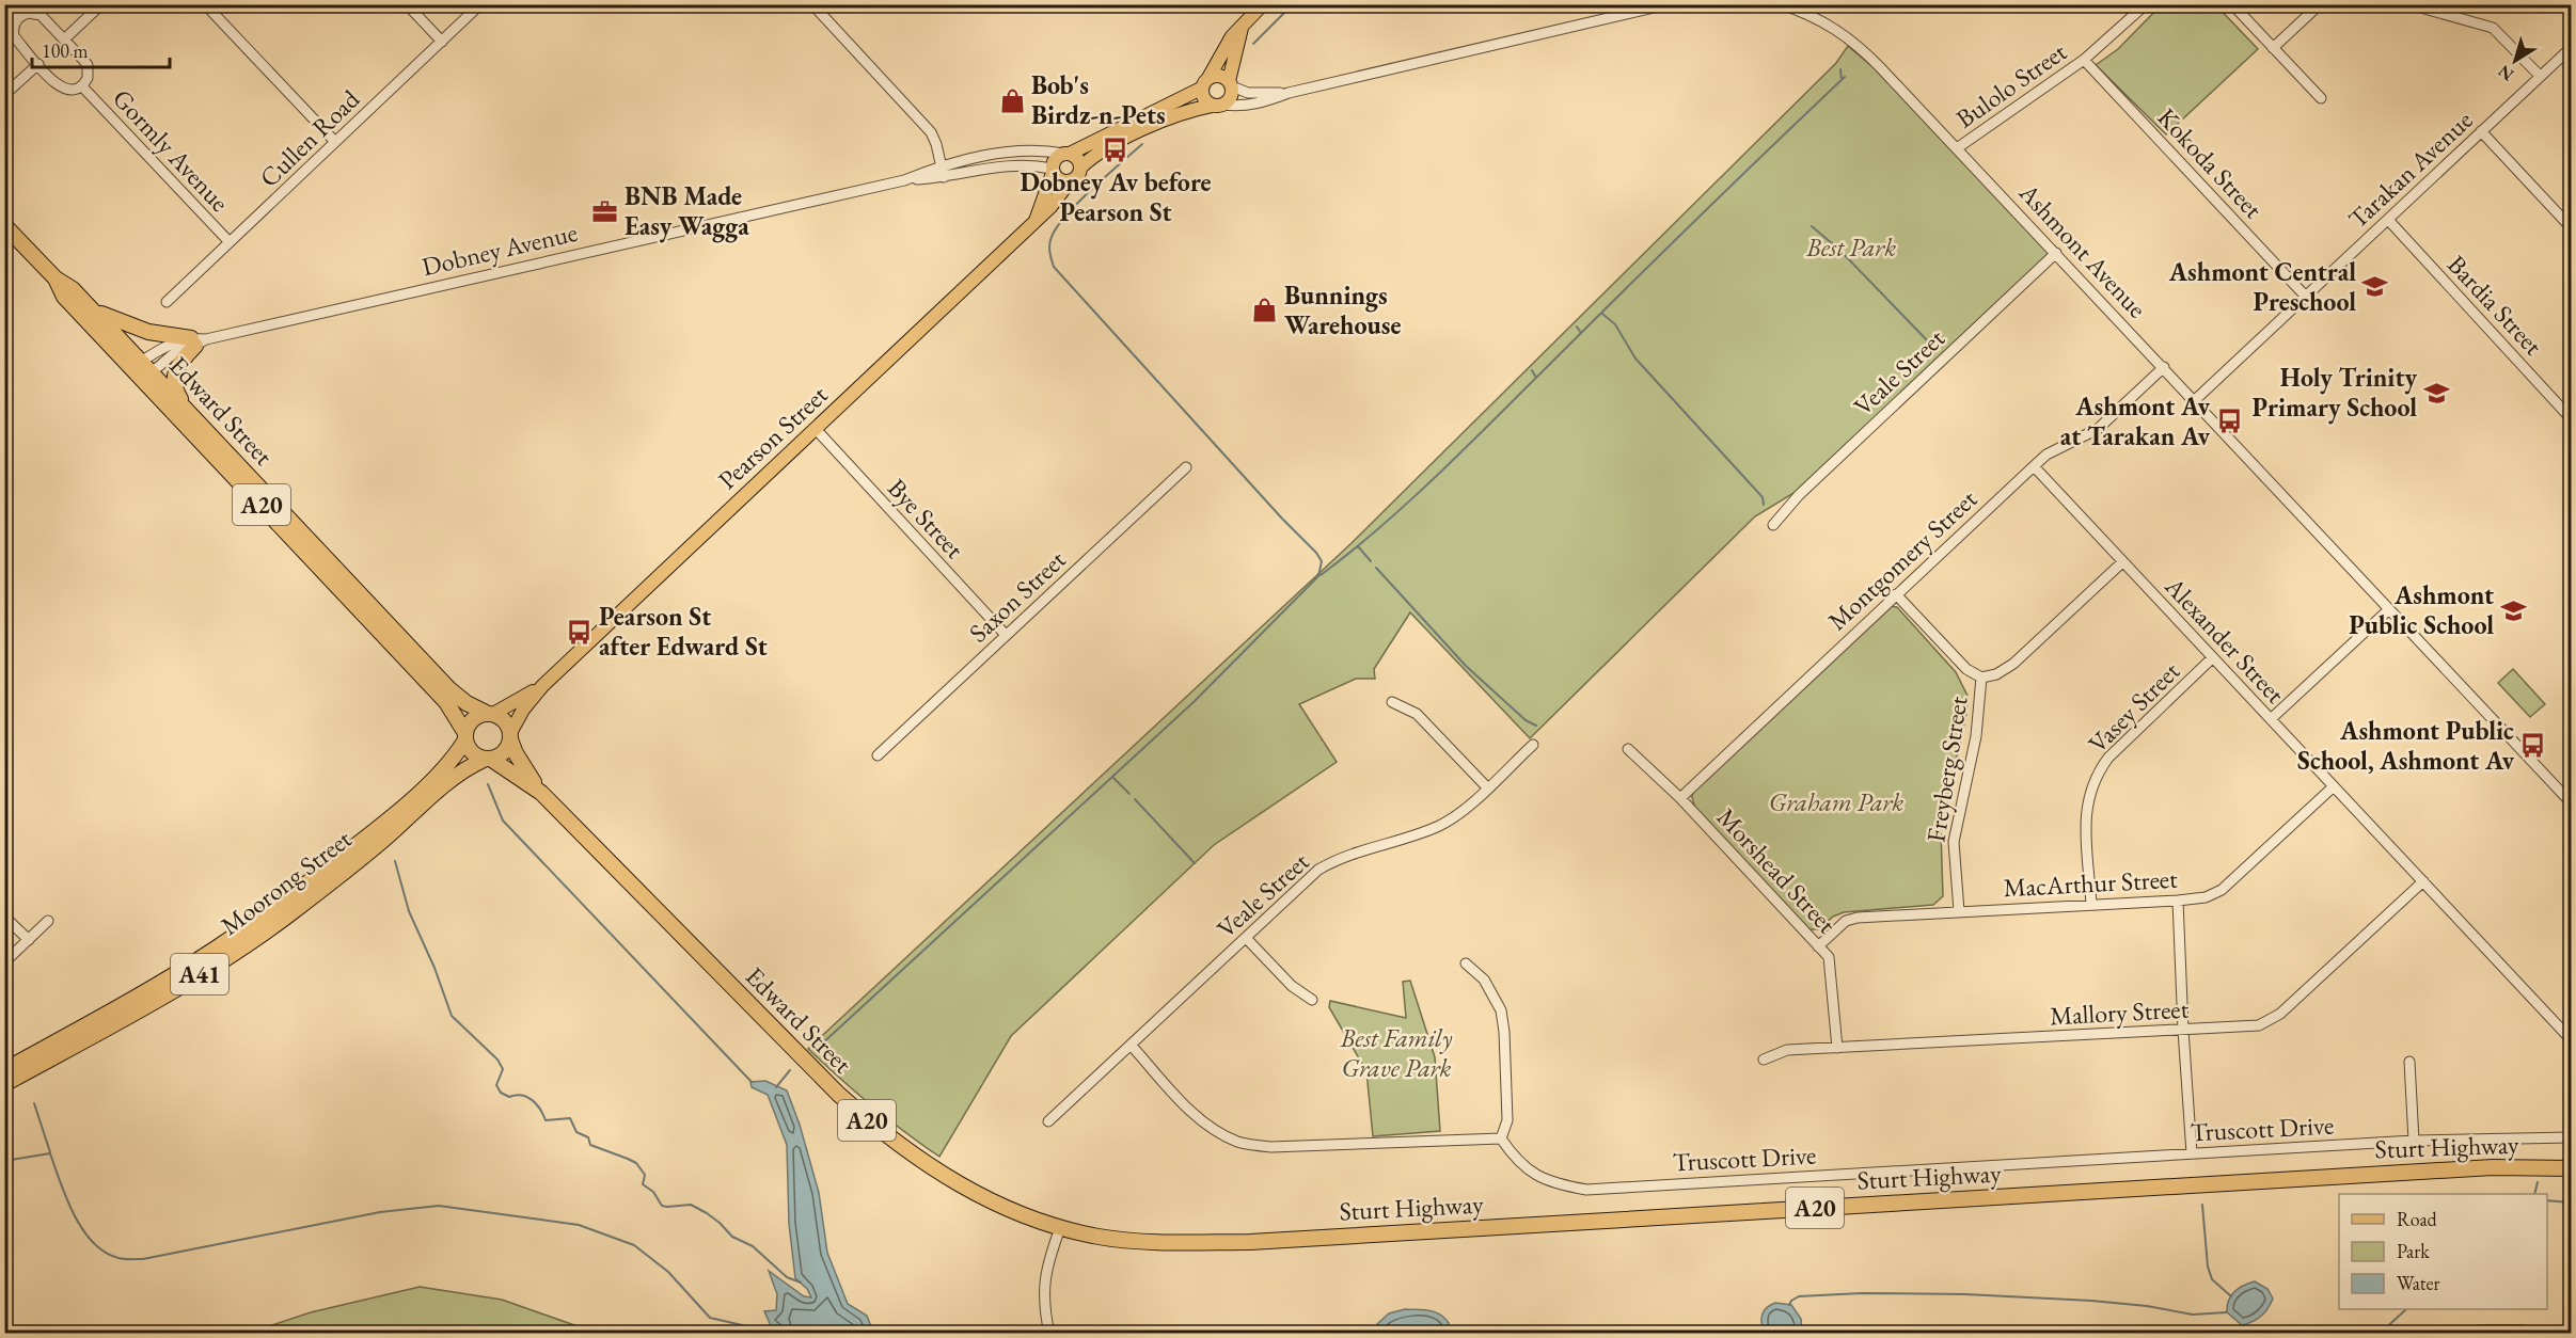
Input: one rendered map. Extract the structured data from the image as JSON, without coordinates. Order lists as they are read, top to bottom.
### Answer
{
  "streets": {
    "highway": [
      "Edward Street",
      "A20",
      "Moorong Street",
      "A41",
      "Sturt Highway"
    ],
    "main road": ["Pearson Street"],
    "street": [
      "Bulolo Street",
      "Cullen Road",
      "Gormly Avenue",
      "Kokoda Street",
      "Tarakan Avenue",
      "Dobney Avenue",
      "Ashmont Avenue",
      "Bardia Street",
      "Veale Street",
      "Bye Street",
      "Montgomery Street",
      "Saxon Street",
      "Alexander Street",
      "Vasey Street",
      "Freyberg Street",
      "Morshead Street",
      "MacArthur Street",
      "Mallory Street",
      "Truscott Drive"
    ]
  },
  "crossings": [
    ["Bulolo Street", "Kokoda Street"],
    ["Bulolo Street", "Ashmont Avenue"],
    ["Cullen Road", "Gormly Avenue"],
    ["Kokoda Street", "Tarakan Avenue"],
    ["Tarakan Avenue", "Ashmont Avenue"],
    ["Tarakan Avenue", "Bardia Street"],
    ["Dobney Avenue", "Edward Street"],
    ["Dobney Avenue", "Pearson Street"],
    ["Ashmont Avenue", "Veale Street"],
    ["Ashmont Avenue", "Montgomery Street"],
    ["Edward Street", "Pearson Street"],
    ["Edward Street", "A20"],
    ["Edward Street", "Moorong Street"],
    ["Edward Street", "A41"],
    ["Edward Street", "Sturt Highway"],
    ["Pearson Street", "A20"],
    ["Pearson Street", "Bye Street"],
    ["Pearson Street", "Moorong Street"],
    ["Pearson Street", "A41"],
    ["A20", "Moorong Street"],
    ["A20", "A41"],
    ["Bye Street", "Saxon Street"],
    ["Montgomery Street", "Alexander Street"],
    ["Montgomery Street", "Freyberg Street"],
    ["Montgomery Street", "Morshead Street"],
    ["Alexander Street", "Vasey Street"],
    ["Alexander Street", "MacArthur Street"],
    ["Alexander Street", "Mallory Street"],
    ["Vasey Street", "MacArthur Street"],
    ["Freyberg Street", "MacArthur Street"],
    ["Morshead Street", "MacArthur Street"],
    ["Morshead Street", "Mallory Street"],
    ["Moorong Street", "A41"]
  ],
  "parks": ["Best Park", "Graham Park", "Best Family Grave Park"],
  "places": {
    "shop": ["Bob's Birdz-n-Pets", "Bunnings Warehouse"],
    "bus stop": [
      "Dobney Av before Pearson St",
      "Ashmont Av at Tarakan Av",
      "Pearson St after Edward St",
      "Ashmont Public School, Ashmont Av"
    ],
    "office": ["BNB Made Easy Wagga"],
    "school or university": ["Ashmont Central Preschool", "Holy Trinity Primary School", "Ashmont Public School"]
  },
  "legend": ["Road", "Park", "Water"],
  "scale_bar": "100 m",
  "north": "bottom left"
}
